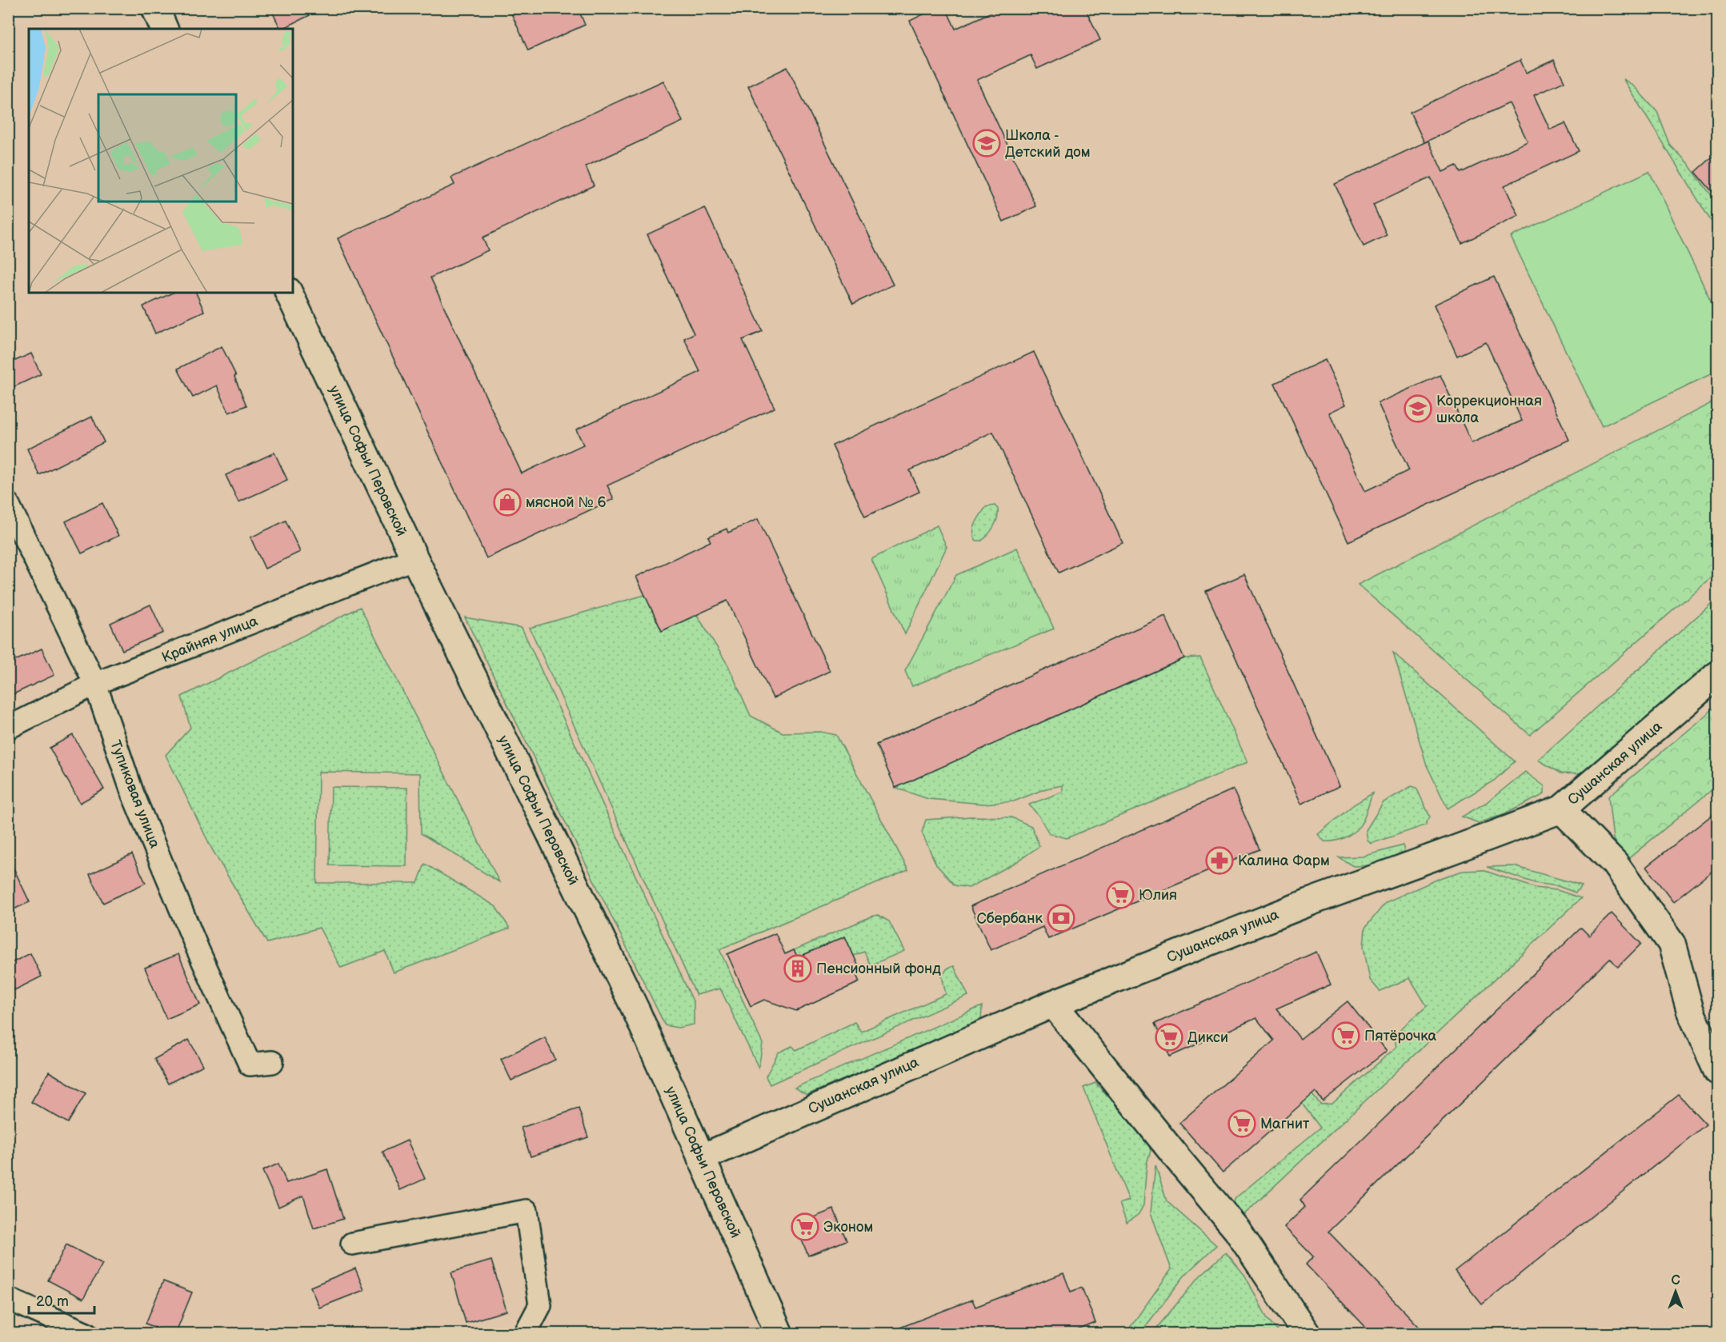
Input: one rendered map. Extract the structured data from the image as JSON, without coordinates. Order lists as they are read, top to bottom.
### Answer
{
  "streets": {
    "main road": ["улица Софьи Перовской", "Сушанская улица"],
    "street": ["Крайняя улица", "Тупиковая улица"]
  },
  "crossings": [
    ["улица Софьи Перовской", "Крайняя улица"],
    ["улица Софьи Перовской", "Сушанская улица"],
    ["Крайняя улица", "Тупиковая улица"]
  ],
  "places": {
    "school or university": ["Школа - Детский дом", "Коррекционная школа"],
    "shop": ["мясной № 6"],
    "pharmacy": ["Калина Фарм"],
    "supermarket": [
      "Юлия",
      "Пятёрочка",
      "Дикси",
      "Магнит",
      "Эконом"
    ],
    "bank": ["Сбербанк"],
    "building": ["Пенсионный фонд"]
  },
  "scale_bar": "20 m",
  "north": "top"
}
